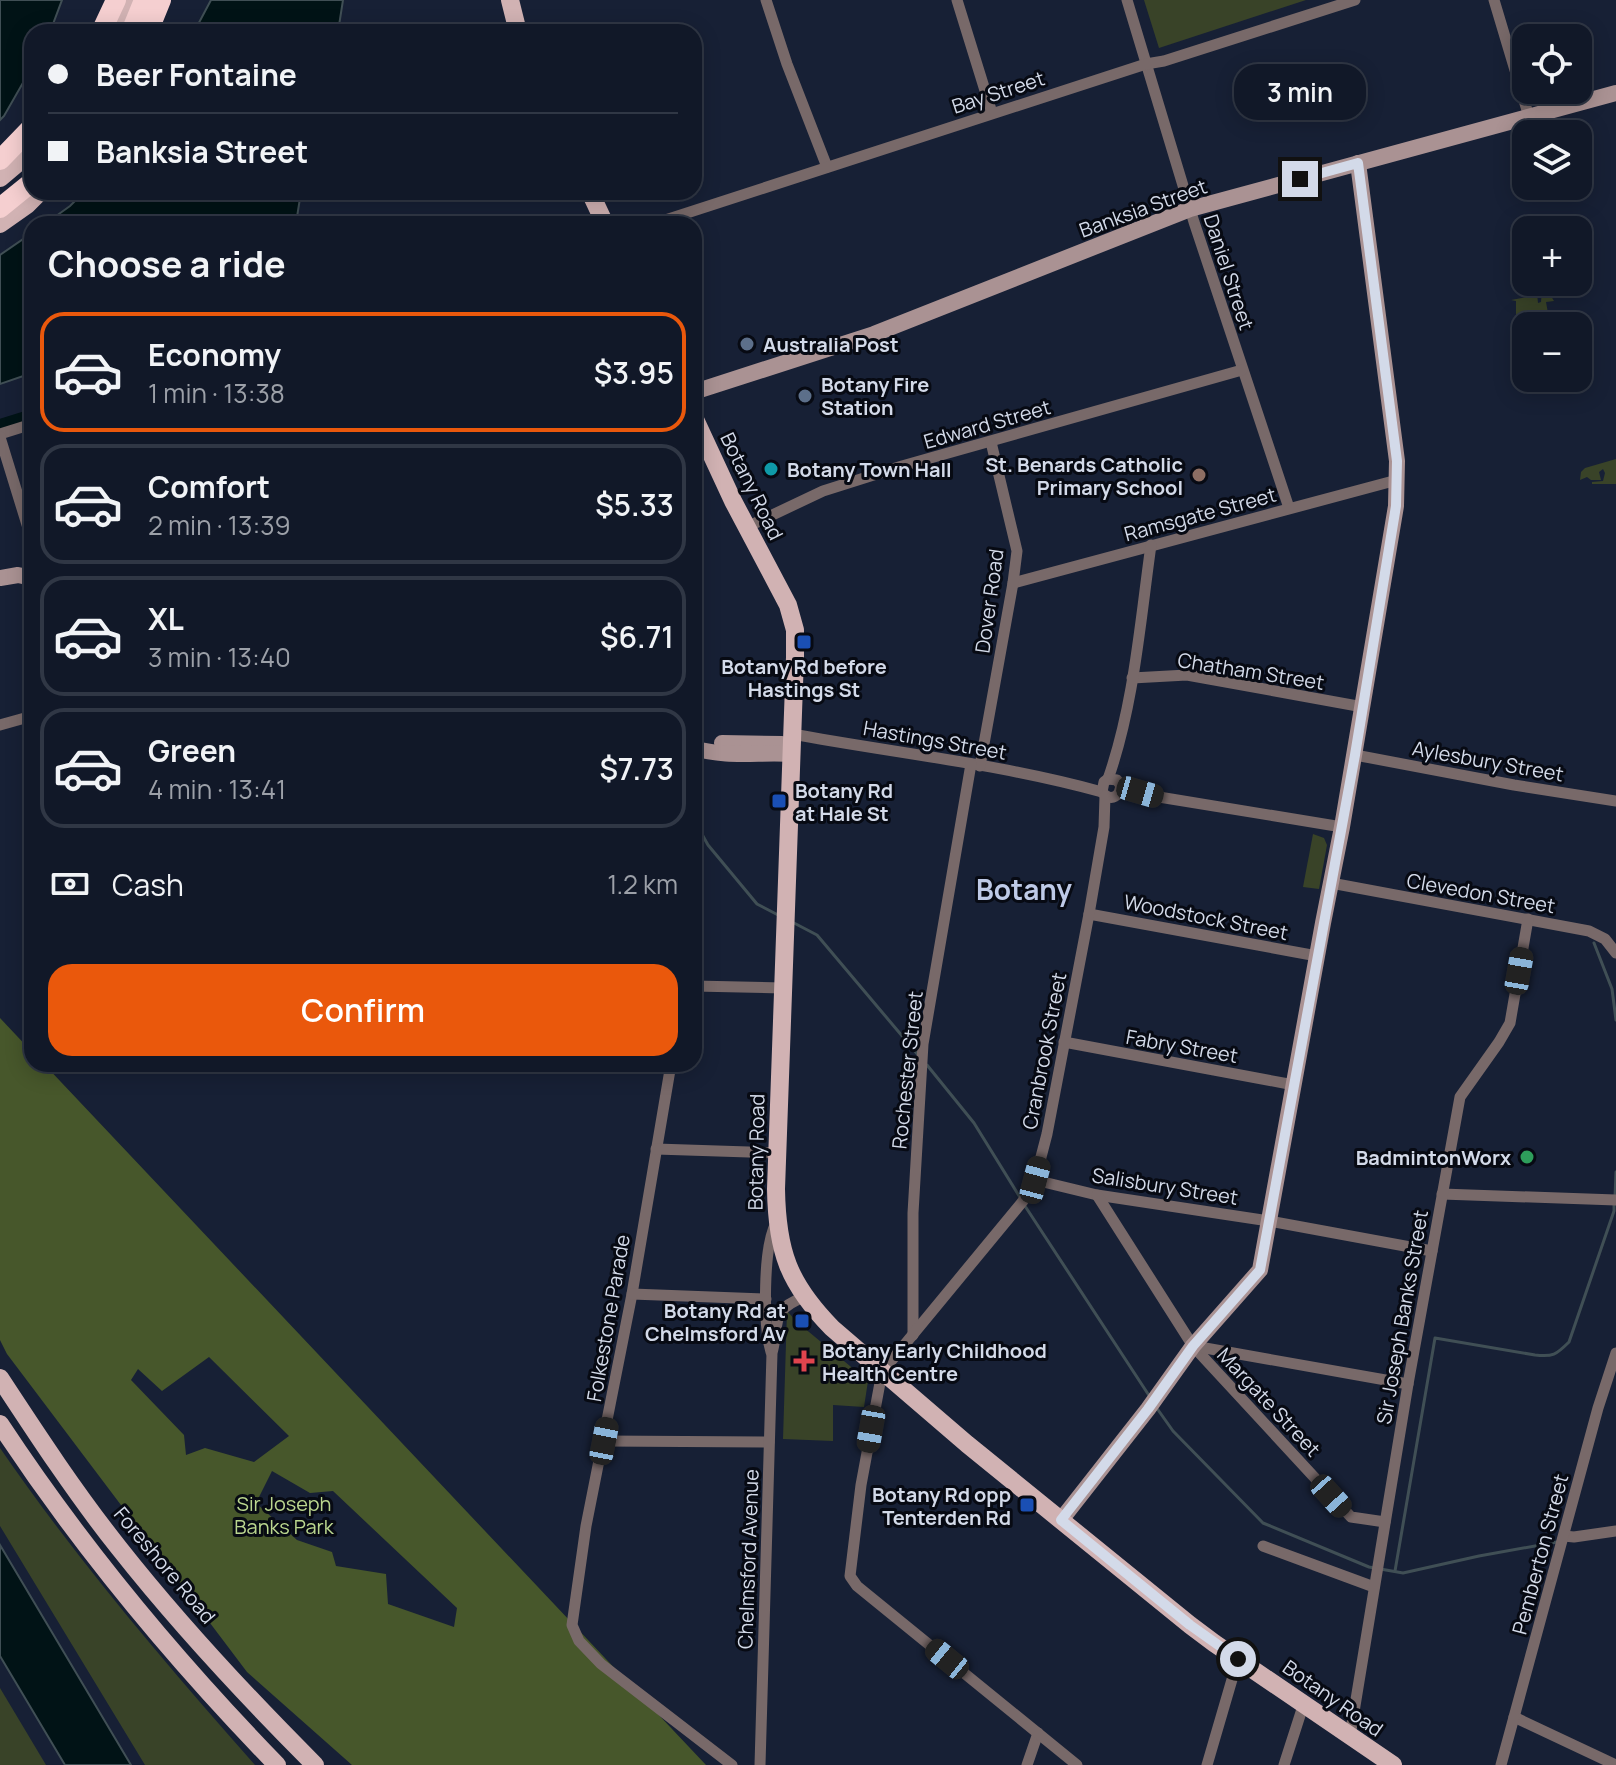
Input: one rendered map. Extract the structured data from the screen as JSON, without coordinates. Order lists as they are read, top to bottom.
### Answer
{
  "streets": {
    "main road": ["Botany Road", "Foreshore Road"],
    "street": [
      "Bay Street",
      "Banksia Street",
      "Daniel Street",
      "Edward Street",
      "Ramsgate Street",
      "Dover Road",
      "Chatham Street",
      "Hastings Street",
      "Aylesbury Street",
      "Clevedon Street",
      "Woodstock Street",
      "Fabry Street",
      "Cranbrook Street",
      "Rochester Street",
      "Salisbury Street",
      "Sir Joseph Banks Street",
      "Folkestone Parade",
      "Margate Street",
      "Pemberton Street",
      "Chelmsford Avenue"
    ]
  },
  "crossings": [
    ["Bay Street", "Daniel Street"],
    ["Banksia Street", "Daniel Street"],
    ["Daniel Street", "Edward Street"],
    ["Daniel Street", "Ramsgate Street"],
    ["Edward Street", "Botany Road"],
    ["Edward Street", "Dover Road"],
    ["Botany Road", "Hastings Street"],
    ["Botany Road", "Cranbrook Street"],
    ["Botany Road", "Sir Joseph Banks Street"],
    ["Botany Road", "Chelmsford Avenue"],
    ["Ramsgate Street", "Dover Road"],
    ["Ramsgate Street", "Cranbrook Street"],
    ["Dover Road", "Hastings Street"],
    ["Dover Road", "Rochester Street"],
    ["Chatham Street", "Cranbrook Street"],
    ["Hastings Street", "Cranbrook Street"],
    ["Hastings Street", "Rochester Street"],
    ["Clevedon Street", "Sir Joseph Banks Street"],
    ["Woodstock Street", "Cranbrook Street"],
    ["Fabry Street", "Cranbrook Street"],
    ["Cranbrook Street", "Rochester Street"],
    ["Cranbrook Street", "Salisbury Street"],
    ["Salisbury Street", "Sir Joseph Banks Street"],
    ["Salisbury Street", "Margate Street"],
    ["Sir Joseph Banks Street", "Margate Street"]
  ],
  "districts": ["Botany"],
  "parks": ["Sir Joseph Banks Park"],
  "places": {
    "other": [
      "Australia Post",
      "Botany Fire Station",
      "Botany Town Hall",
      "St. Benards Catholic Primary School",
      "BadmintonWorx"
    ],
    "transit": [
      "Botany Rd before Hastings St",
      "Botany Rd at Hale St",
      "Botany Rd at Chelmsford Av",
      "Botany Rd opp Tenterden Rd"
    ],
    "health": ["Botany Early Childhood Health Centre"]
  },
  "page": {
    "map_buttons": ["+", "−"],
    "banner": ["Beer Fontaine", "Banksia Street"],
    "bubble": "3 min",
    "heading": "Choose a ride",
    "list": [
      {
        "name": "Economy",
        "note": "1 min · 13:38",
        "value": "$3.95"
      },
      {
        "name": "Comfort",
        "note": "2 min · 13:39",
        "value": "$5.33"
      },
      {
        "name": "XL",
        "note": "3 min · 13:40",
        "value": "$6.71"
      },
      {
        "name": "Green",
        "note": "4 min · 13:41",
        "value": "$7.73"
      }
    ],
    "pay": ["Cash", "1.2 km"],
    "buttons": "Confirm"
  }
}
